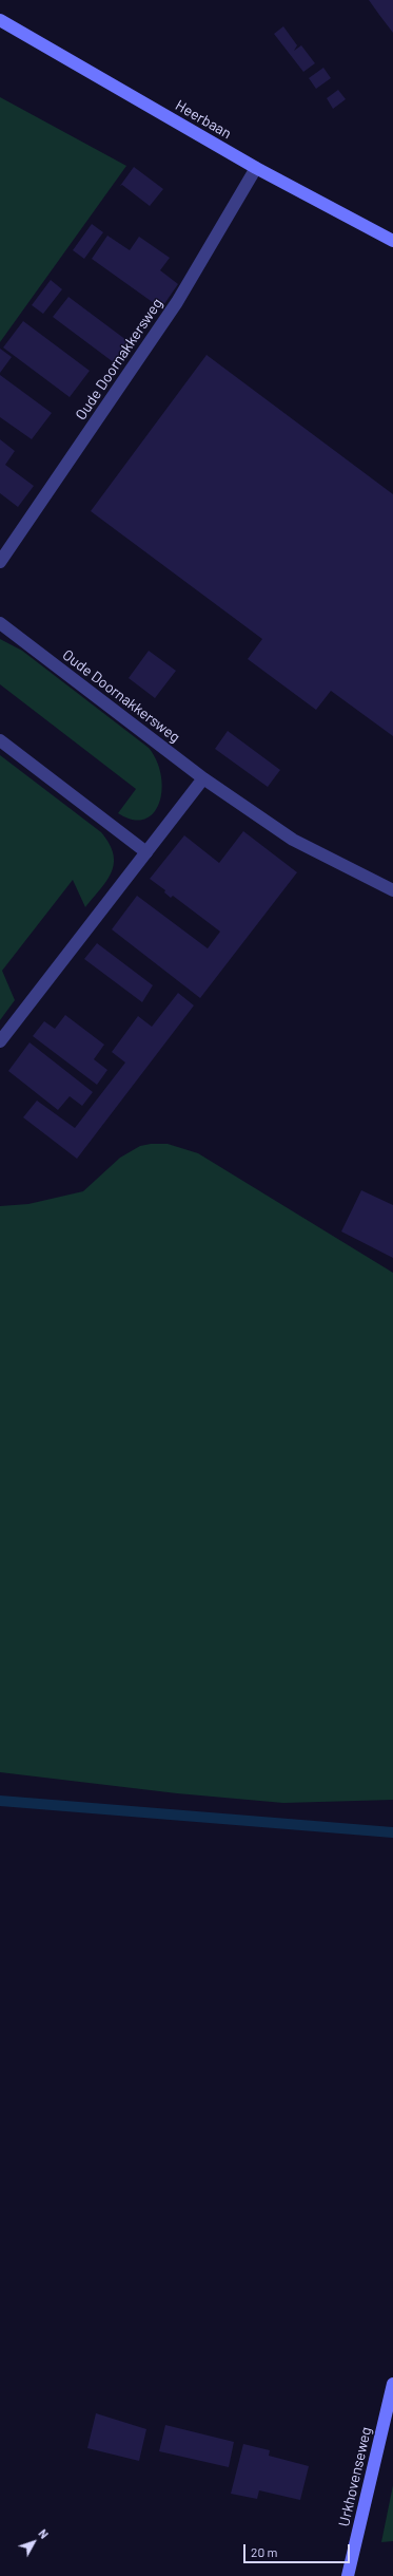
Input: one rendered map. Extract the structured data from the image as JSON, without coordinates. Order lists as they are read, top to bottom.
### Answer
{
  "streets": {
    "street": ["Heerbaan", "Oude Doornakkersweg", "Urkhovenseweg"]
  },
  "crossings": [
    ["Heerbaan", "Oude Doornakkersweg"]
  ],
  "scale_bar": "20 m",
  "north": "top right"
}
